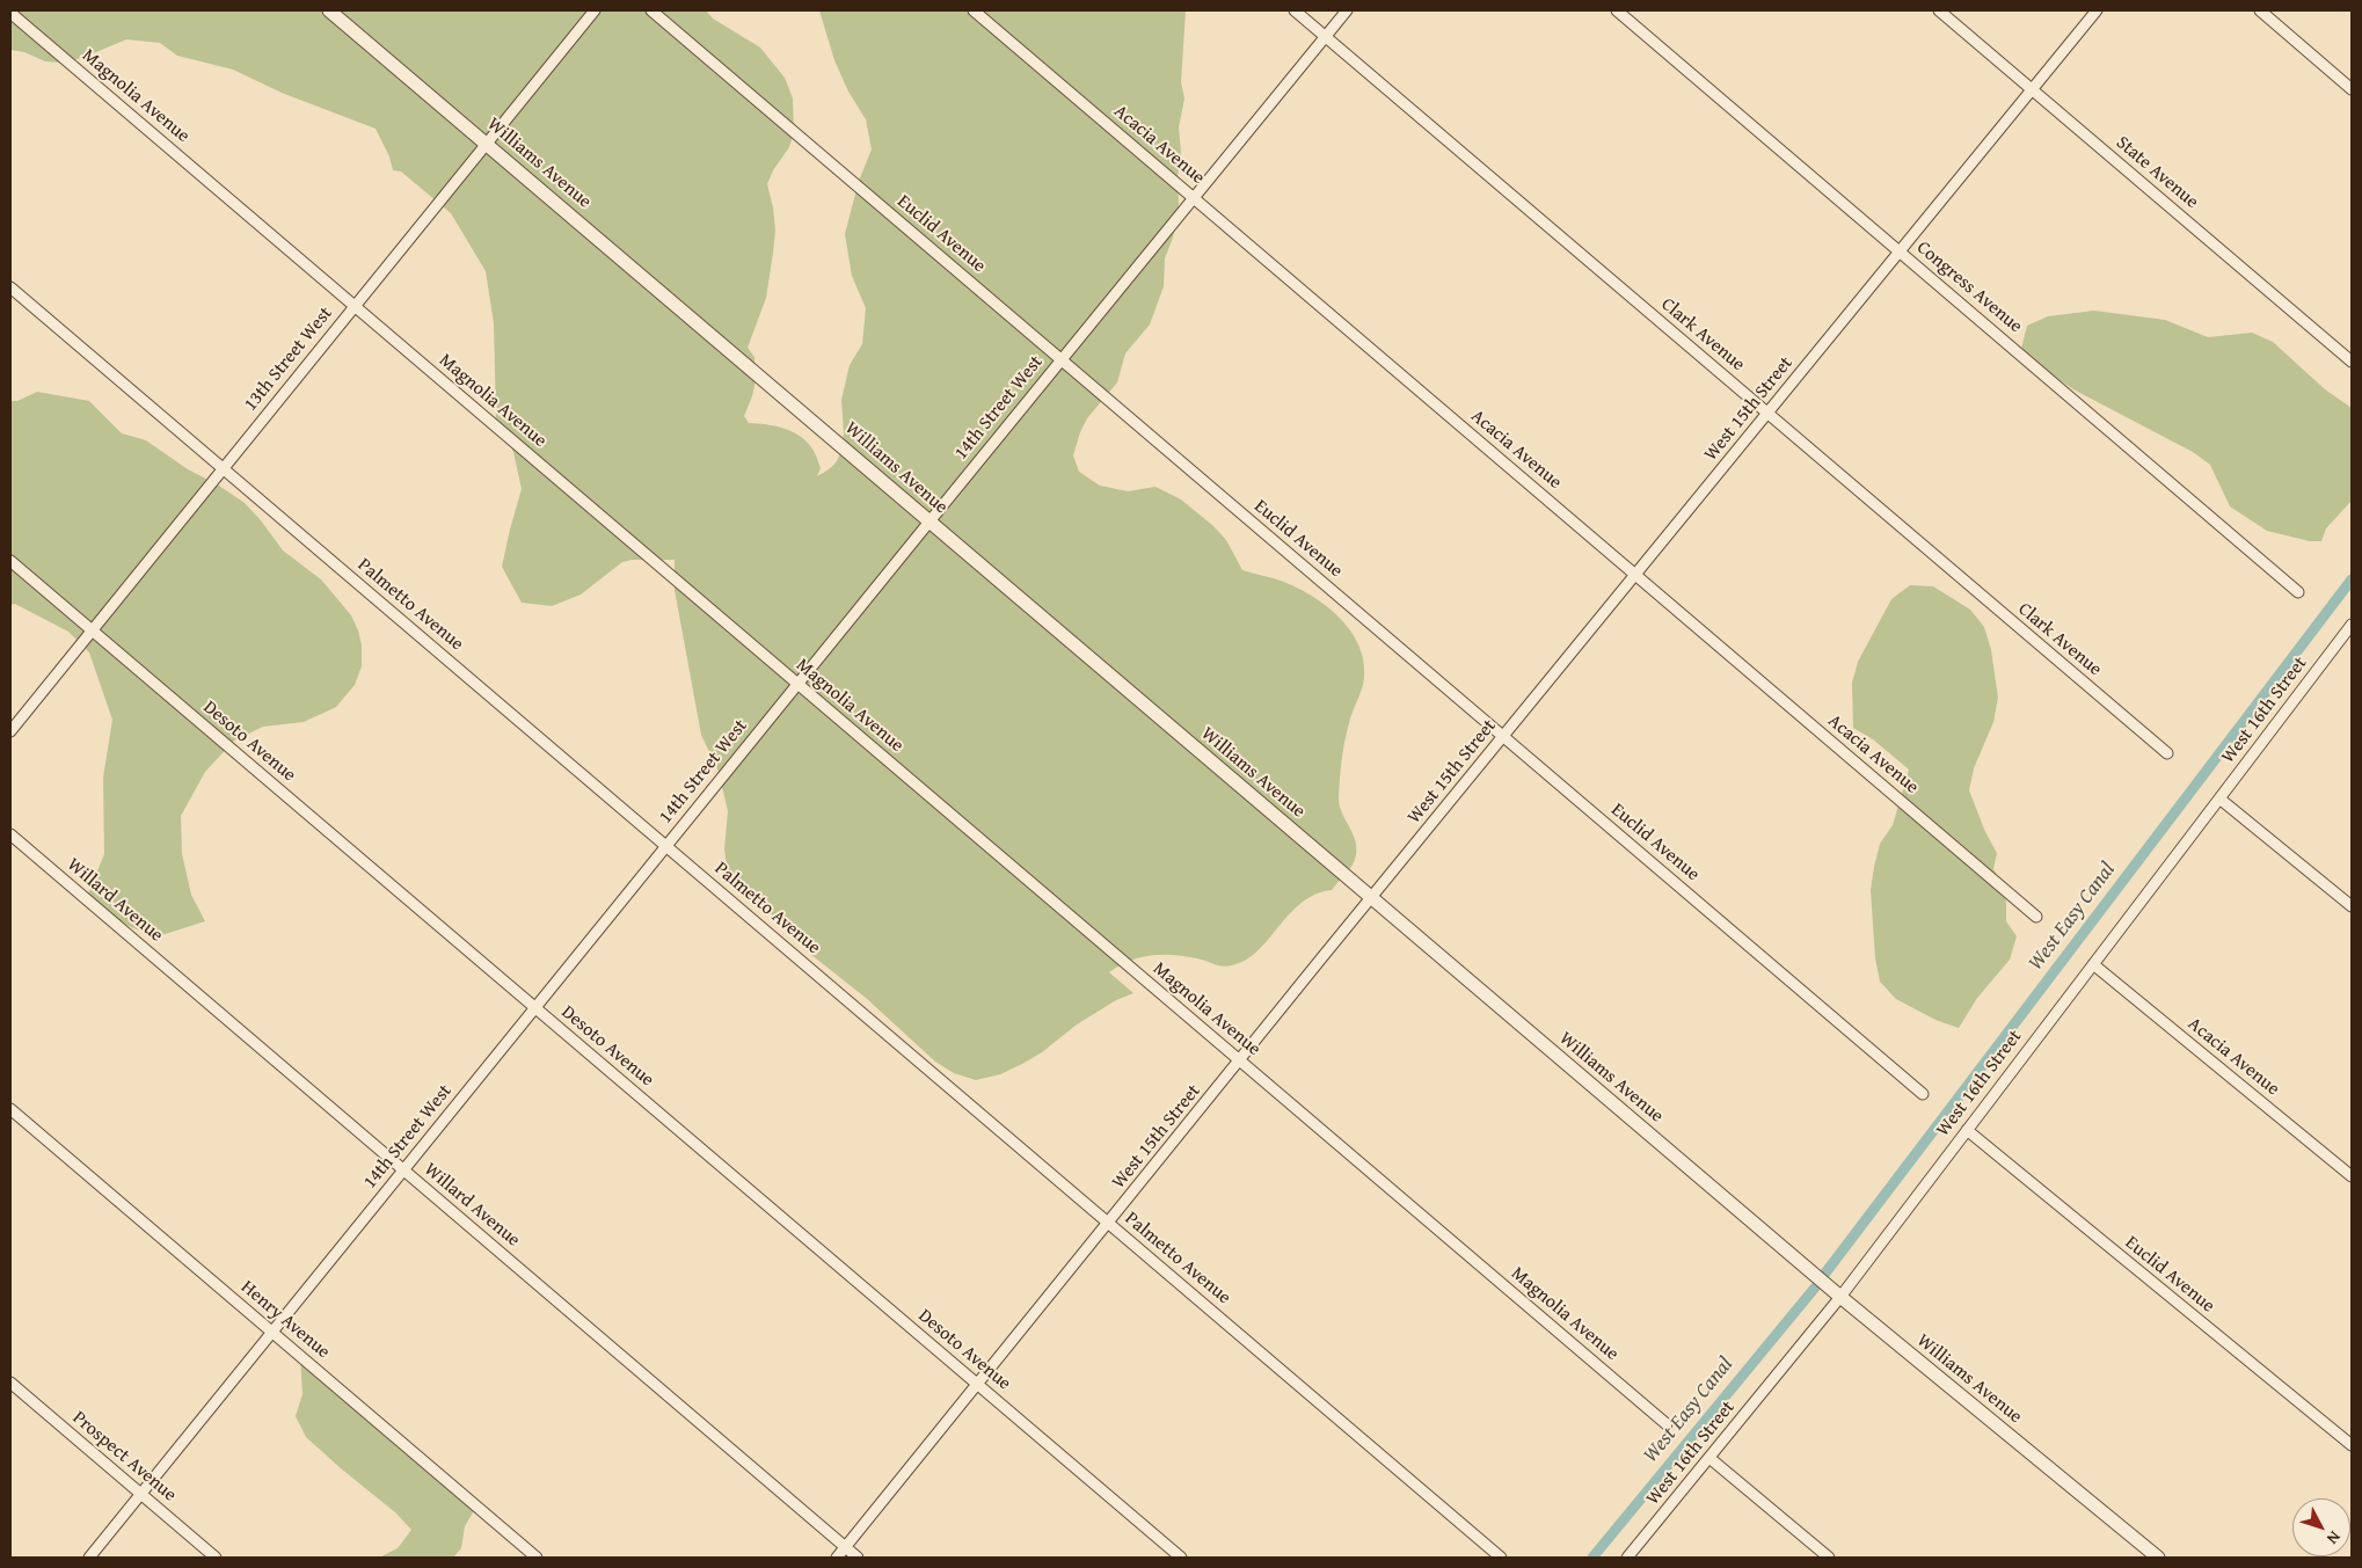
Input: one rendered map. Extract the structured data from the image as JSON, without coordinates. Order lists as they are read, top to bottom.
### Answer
{
  "streets": {
    "street": [
      "Magnolia Avenue",
      "Acacia Avenue",
      "Williams Avenue",
      "State Avenue",
      "Euclid Avenue",
      "Congress Avenue",
      "Clark Avenue",
      "13th Street West",
      "14th Street West",
      "West 15th Street",
      "Palmetto Avenue",
      "West 16th Street",
      "Desoto Avenue",
      "Willard Avenue",
      "Henry Avenue",
      "Prospect Avenue"
    ]
  },
  "crossings": [
    ["Magnolia Avenue", "13th Street West"],
    ["Magnolia Avenue", "14th Street West"],
    ["Magnolia Avenue", "West 15th Street"],
    ["Acacia Avenue", "14th Street West"],
    ["Acacia Avenue", "West 15th Street"],
    ["Acacia Avenue", "West 16th Street"],
    ["Williams Avenue", "13th Street West"],
    ["Williams Avenue", "14th Street West"],
    ["Williams Avenue", "West 15th Street"],
    ["Williams Avenue", "West 16th Street"],
    ["State Avenue", "West 15th Street"],
    ["Euclid Avenue", "14th Street West"],
    ["Euclid Avenue", "West 15th Street"],
    ["Euclid Avenue", "West 16th Street"],
    ["Congress Avenue", "West 15th Street"],
    ["Clark Avenue", "14th Street West"],
    ["Clark Avenue", "West 15th Street"],
    ["13th Street West", "Palmetto Avenue"],
    ["13th Street West", "Desoto Avenue"],
    ["14th Street West", "Palmetto Avenue"],
    ["14th Street West", "Desoto Avenue"],
    ["14th Street West", "Willard Avenue"],
    ["14th Street West", "Henry Avenue"],
    ["14th Street West", "Prospect Avenue"],
    ["West 15th Street", "Palmetto Avenue"],
    ["West 15th Street", "Desoto Avenue"],
    ["West 15th Street", "Willard Avenue"]
  ],
  "water": ["West Easy Canal"],
  "north": "bottom right"
}
